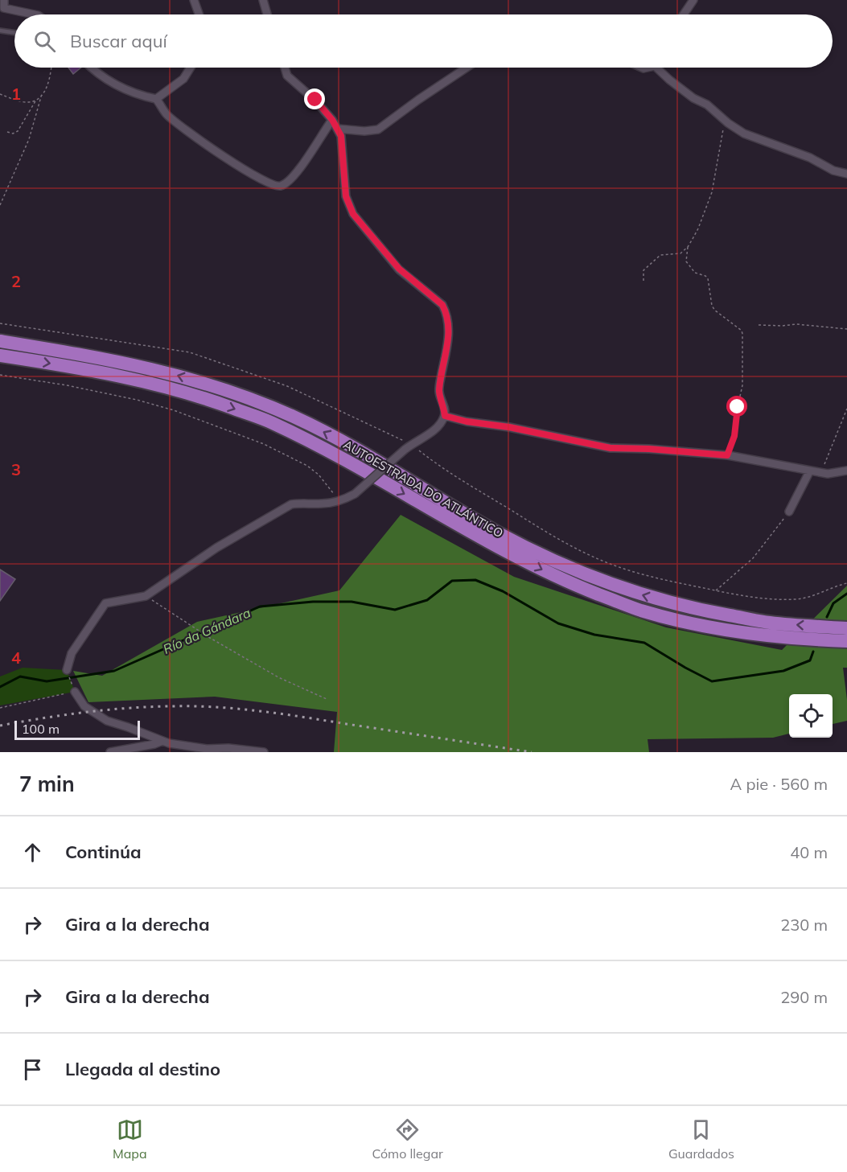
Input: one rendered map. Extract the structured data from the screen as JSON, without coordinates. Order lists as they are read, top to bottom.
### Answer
{
  "streets": {
    "highway": ["AUTOESTRADA DO ATLÁNTICO"]
  },
  "water": ["Río da Gándara"],
  "scale_bar": "100 m",
  "page": {
    "search": "Buscar aquí",
    "scale": "100 m",
    "heading": ["7 min", "A pie · 560 m"],
    "list": [
      ["Continúa", "40 m"],
      ["Gira a la derecha", "230 m"],
      ["Gira a la derecha", "290 m"],
      "Llegada al destino"
    ],
    "nav": ["Mapa", "Cómo llegar", "Guardados"]
  },
  "grid": {
    "rows": [
      "1",
      "2",
      "3",
      "4"
    ]
  }
}
